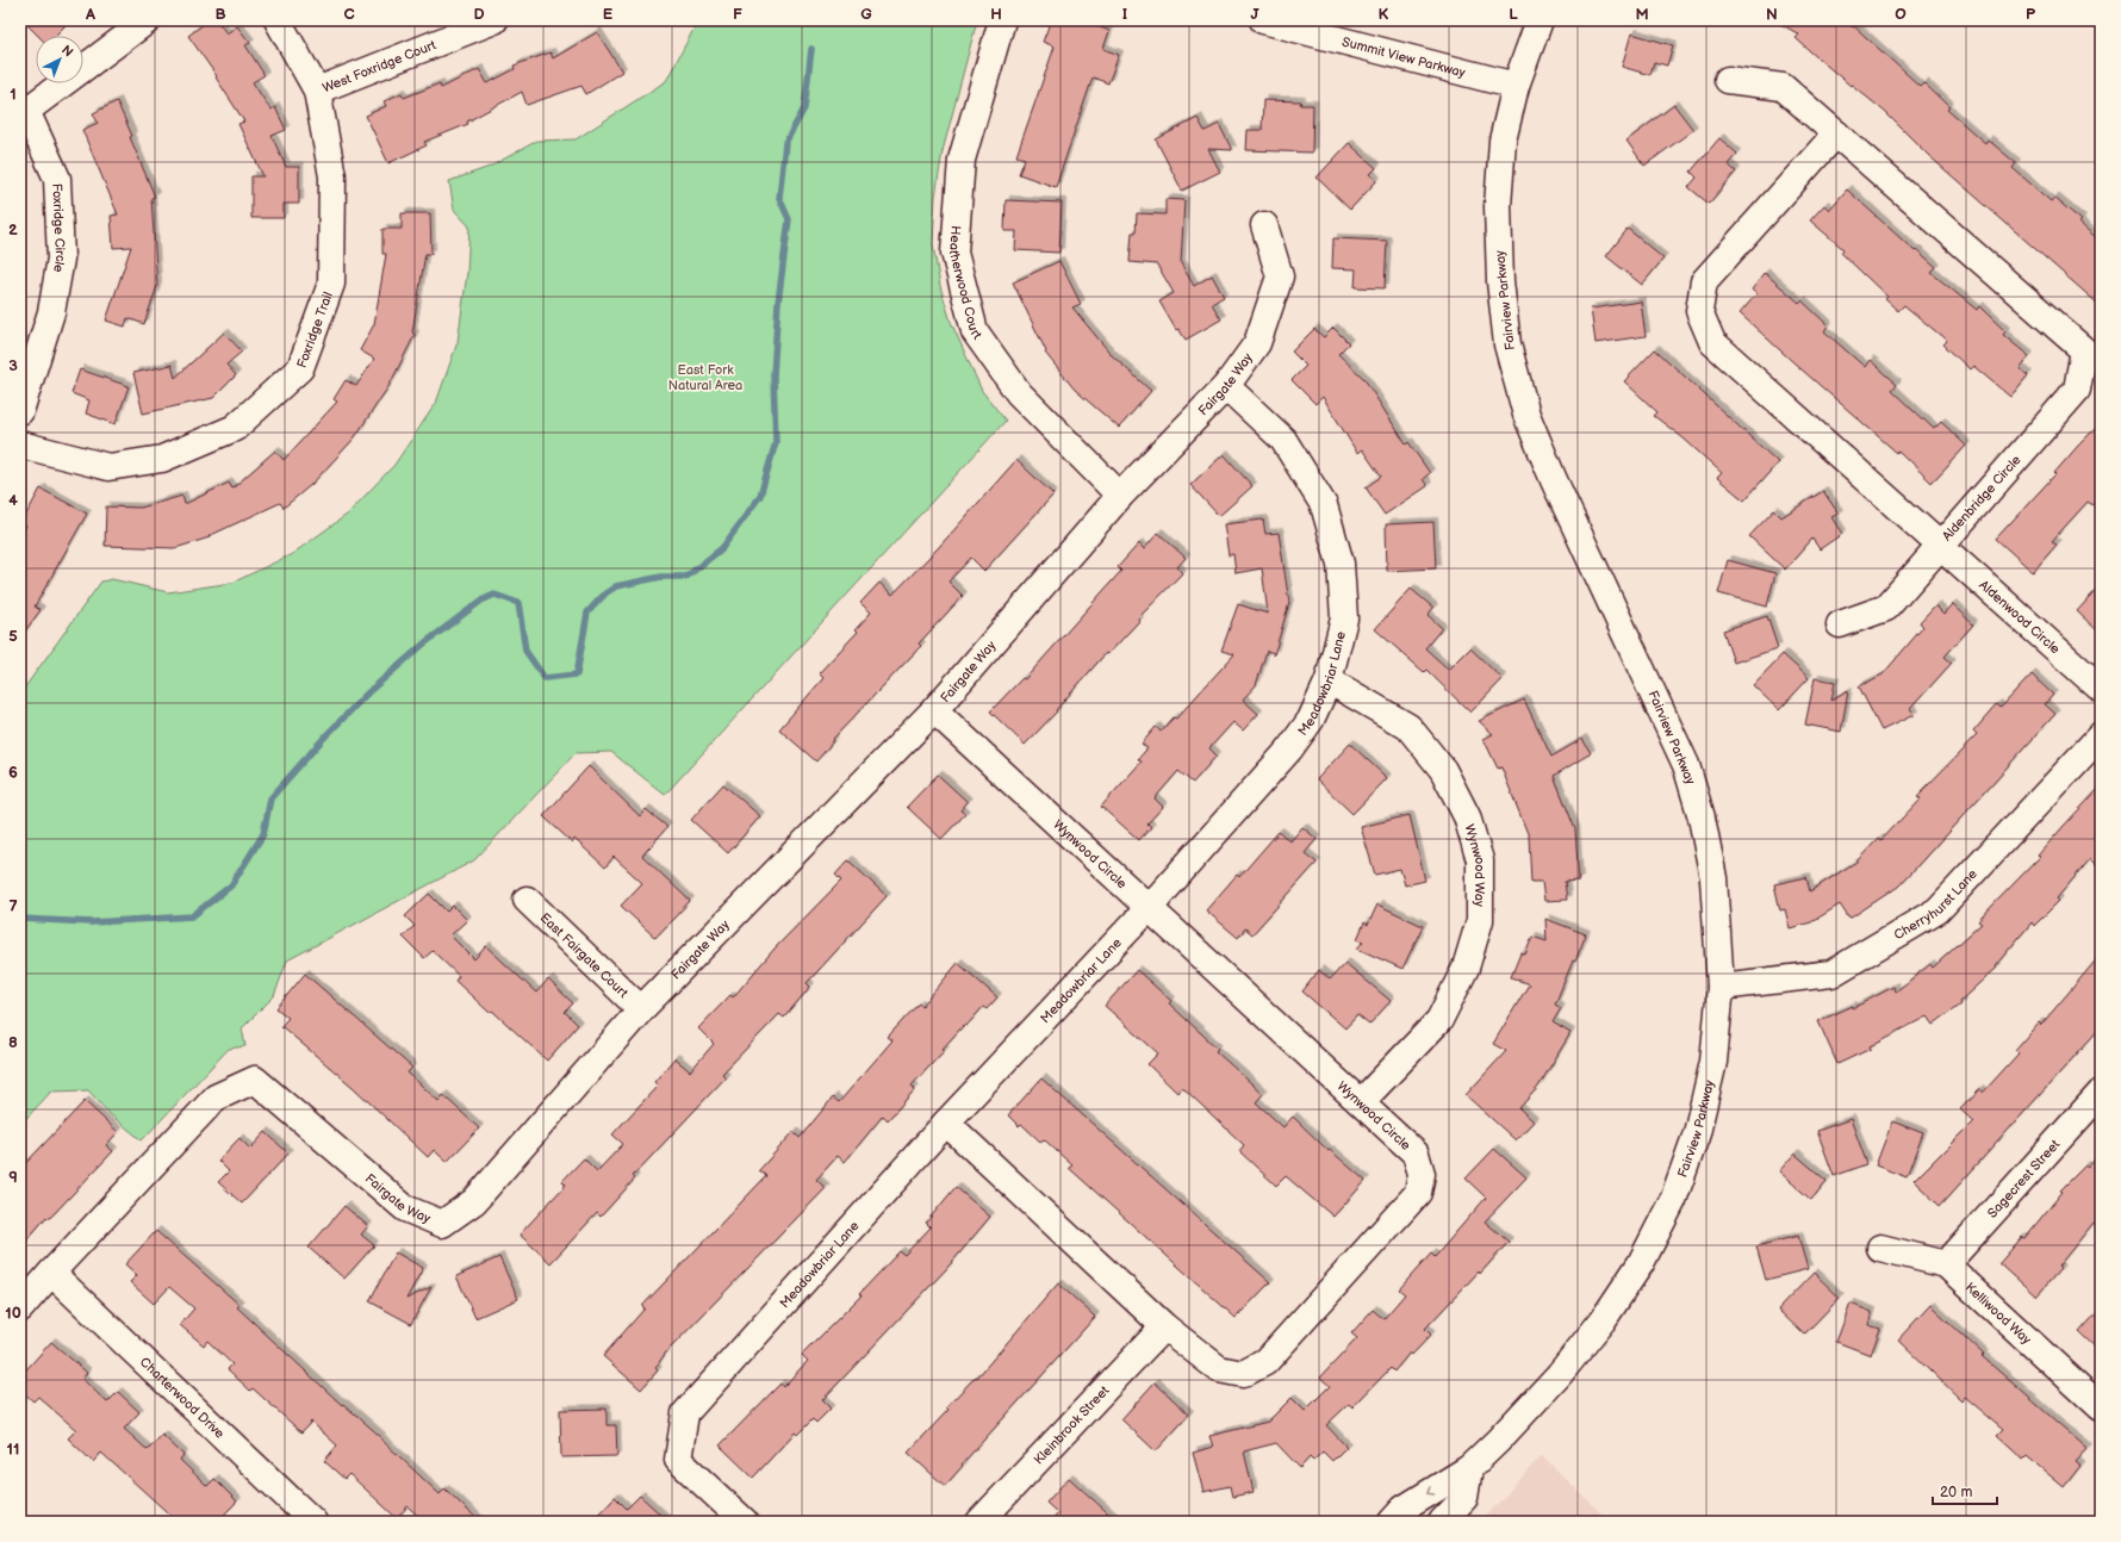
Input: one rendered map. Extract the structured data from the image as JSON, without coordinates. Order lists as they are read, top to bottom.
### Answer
{
  "streets": {
    "street": [
      "Summit View Parkway",
      "West Foxridge Court",
      "Foxridge Circle",
      "Heatherwood Court",
      "Fairview Parkway",
      "Foxridge Trail",
      "Fairgate Way",
      "Aldenbridge Circle",
      "Aldenwood Circle",
      "Meadowbriar Lane",
      "Wynwood Circle",
      "Wynwood Way",
      "Cherryhurst Lane",
      "East Fairgate Court",
      "Sagecrest Street",
      "Kelliwood Way",
      "Charterwood Drive",
      "Kleinbrook Street"
    ]
  },
  "crossings": [
    ["Summit View Parkway", "Fairview Parkway"],
    ["West Foxridge Court", "Foxridge Trail"],
    ["Heatherwood Court", "Fairgate Way"],
    ["Fairview Parkway", "Cherryhurst Lane"],
    ["Fairgate Way", "Meadowbriar Lane"],
    ["Fairgate Way", "Wynwood Circle"],
    ["Fairgate Way", "East Fairgate Court"],
    ["Fairgate Way", "Charterwood Drive"],
    ["Aldenbridge Circle", "Aldenwood Circle"],
    ["Meadowbriar Lane", "Wynwood Circle"],
    ["Meadowbriar Lane", "Wynwood Way"],
    ["Wynwood Circle", "Wynwood Way"],
    ["Wynwood Circle", "Kleinbrook Street"],
    ["Sagecrest Street", "Kelliwood Way"]
  ],
  "parks": ["East Fork Natural Area"],
  "scale_bar": "20 m",
  "north": "top right",
  "grid": {
    "columns": [
      "A",
      "B",
      "C",
      "D",
      "E",
      "F",
      "G",
      "H",
      "I",
      "J",
      "K",
      "L",
      "M",
      "N",
      "O",
      "P"
    ],
    "rows": [
      "1",
      "2",
      "3",
      "4",
      "5",
      "6",
      "7",
      "8",
      "9",
      "10",
      "11"
    ]
  }
}
